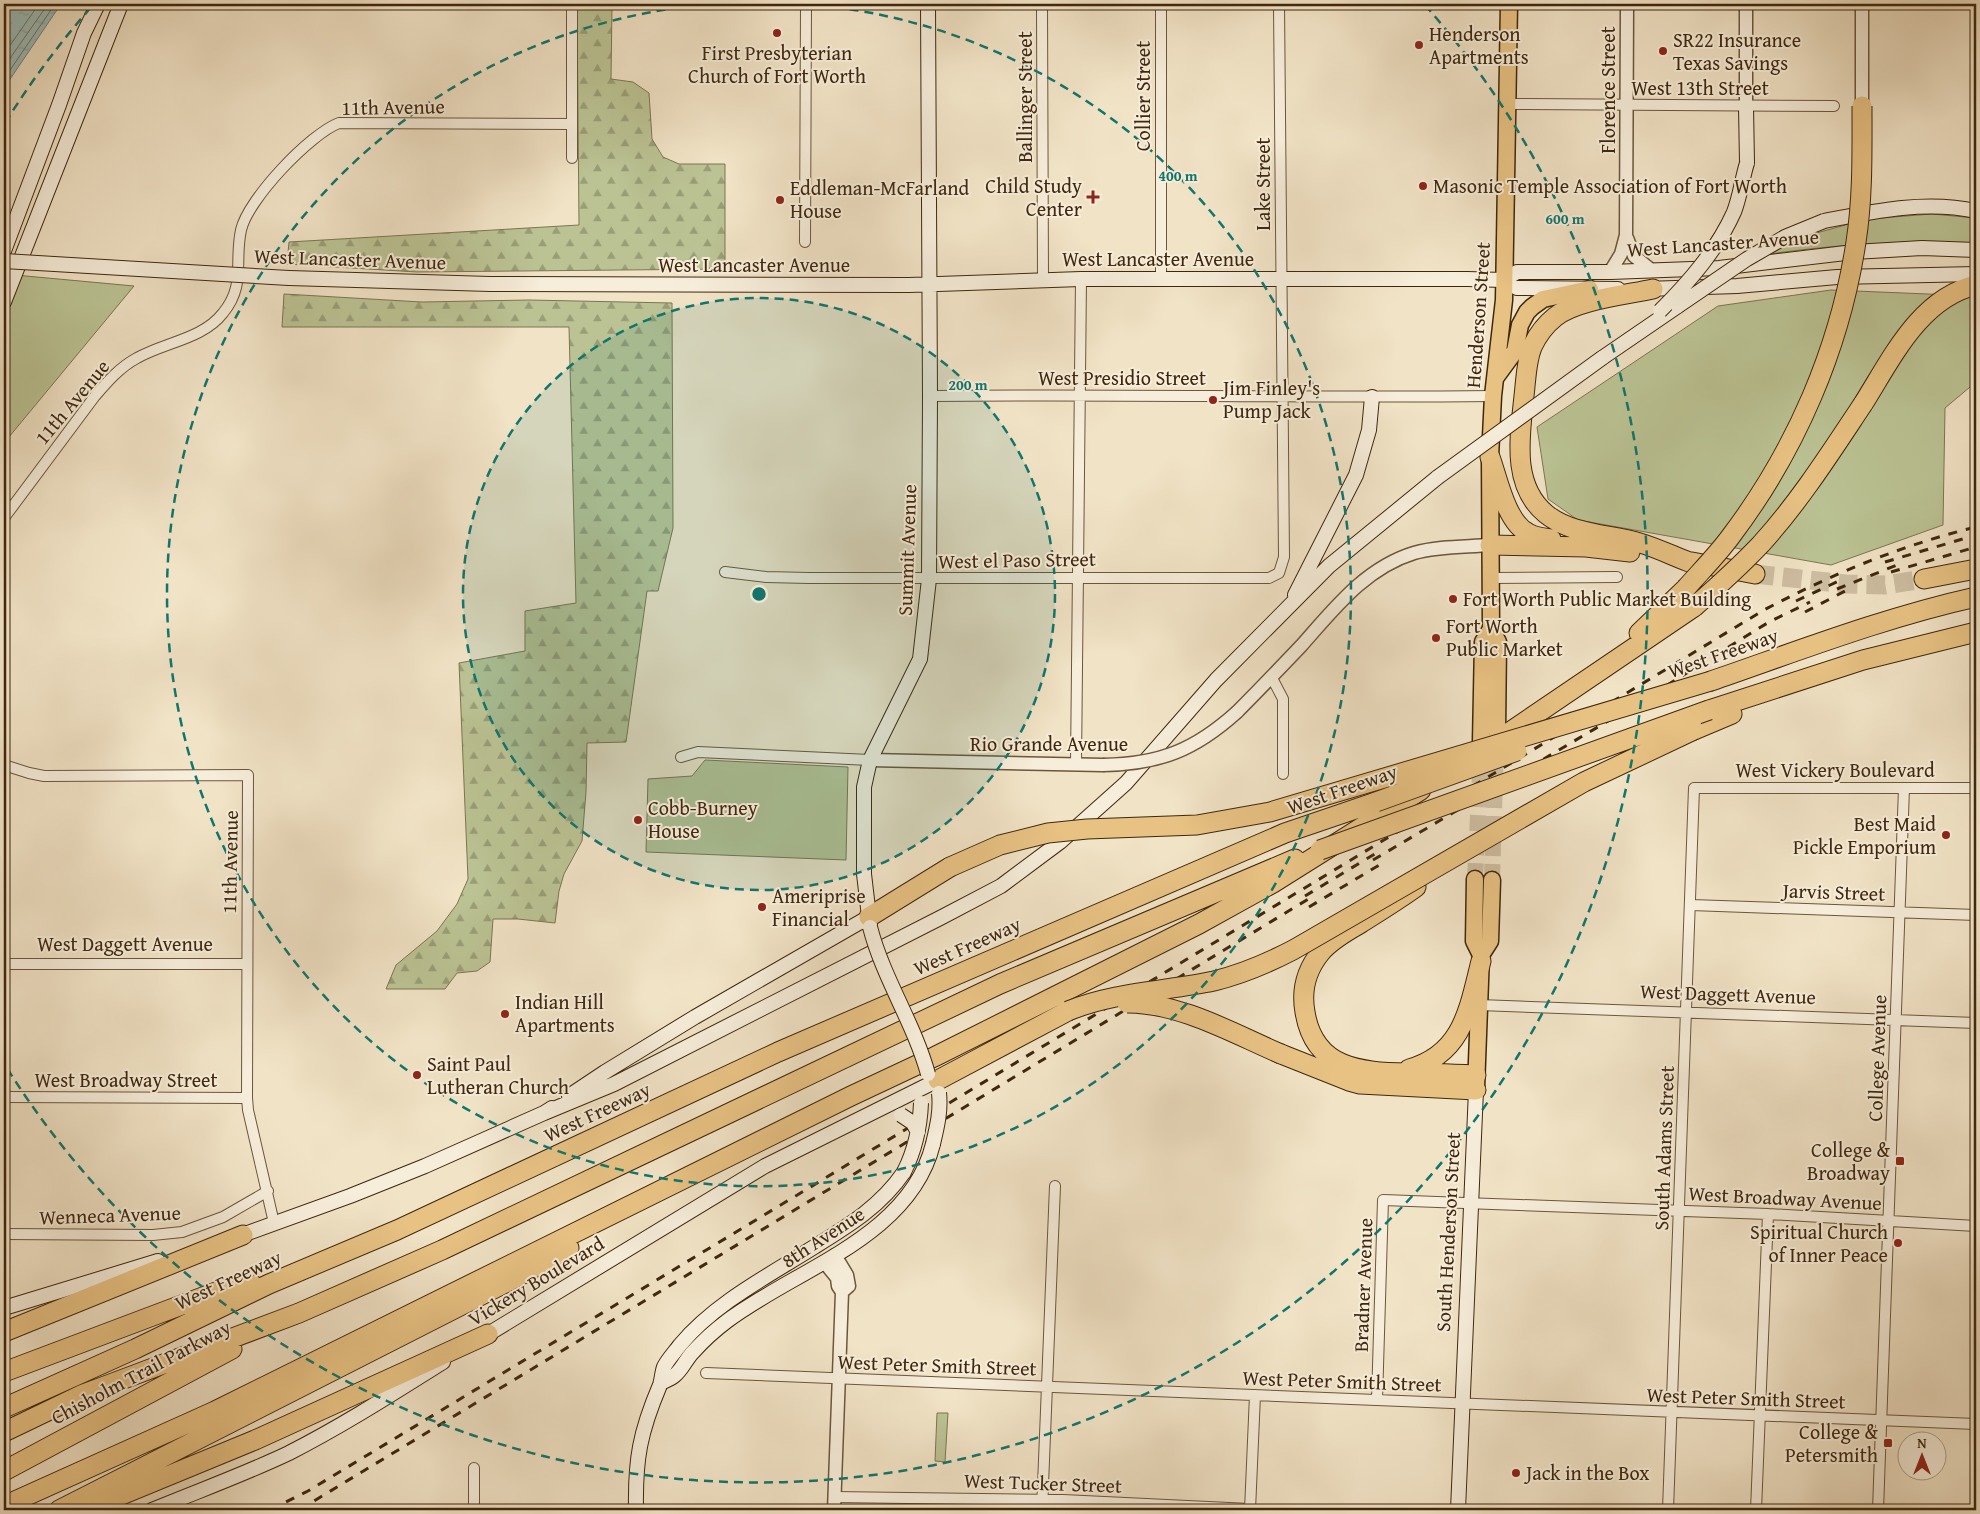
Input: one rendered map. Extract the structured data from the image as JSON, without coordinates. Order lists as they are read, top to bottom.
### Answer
{
  "streets": {
    "highway": ["West Freeway", "Chisholm Trail Parkway"],
    "main road": [
      "West Lancaster Avenue",
      "Henderson Street",
      "Summit Avenue",
      "South Henderson Street",
      "8th Avenue",
      "Vickery Boulevard"
    ],
    "street": [
      "West 13th Street",
      "Florence Street",
      "Collier Street",
      "Ballinger Street",
      "11th Avenue",
      "Lake Street",
      "West Presidio Street",
      "West el Paso Street",
      "Rio Grande Avenue",
      "West Vickery Boulevard",
      "Jarvis Street",
      "West Daggett Avenue",
      "College Avenue",
      "West Broadway Street",
      "South Adams Street",
      "West Broadway Avenue",
      "Wenneca Avenue",
      "Bradner Avenue",
      "West Peter Smith Street",
      "West Tucker Street"
    ]
  },
  "crossings": [
    ["West 13th Street", "Florence Street"],
    ["West 13th Street", "Henderson Street"],
    ["Florence Street", "West Lancaster Avenue"],
    ["Collier Street", "West Lancaster Avenue"],
    ["Ballinger Street", "West Lancaster Avenue"],
    ["11th Avenue", "West Freeway"],
    ["11th Avenue", "West Daggett Avenue"],
    ["11th Avenue", "West Broadway Street"],
    ["11th Avenue", "Wenneca Avenue"],
    ["Lake Street", "West Lancaster Avenue"],
    ["Lake Street", "West Presidio Street"],
    ["Lake Street", "West el Paso Street"],
    ["West Lancaster Avenue", "Henderson Street"],
    ["West Lancaster Avenue", "Summit Avenue"],
    ["Henderson Street", "West Presidio Street"],
    ["Henderson Street", "Rio Grande Avenue"],
    ["West Presidio Street", "Summit Avenue"],
    ["Summit Avenue", "West el Paso Street"],
    ["Summit Avenue", "West Freeway"],
    ["Summit Avenue", "Rio Grande Avenue"],
    ["Summit Avenue", "8th Avenue"],
    ["Summit Avenue", "Vickery Boulevard"],
    ["West Vickery Boulevard", "College Avenue"],
    ["West Vickery Boulevard", "South Adams Street"],
    ["Jarvis Street", "College Avenue"],
    ["Jarvis Street", "South Adams Street"],
    ["West Daggett Avenue", "College Avenue"],
    ["West Daggett Avenue", "South Adams Street"],
    ["West Daggett Avenue", "South Henderson Street"],
    ["College Avenue", "West Broadway Avenue"],
    ["College Avenue", "West Peter Smith Street"],
    ["South Adams Street", "West Broadway Avenue"],
    ["South Adams Street", "West Peter Smith Street"],
    ["West Broadway Avenue", "South Henderson Street"],
    ["West Broadway Avenue", "Bradner Avenue"],
    ["South Henderson Street", "West Peter Smith Street"],
    ["8th Avenue", "Vickery Boulevard"],
    ["Bradner Avenue", "West Peter Smith Street"]
  ],
  "places": {
    "other": [
      "First Presbyterian Church of Fort Worth",
      "Henderson Apartments",
      "SR22 Insurance Texas Savings",
      "Masonic Temple Association of Fort Worth",
      "Eddleman-McFarland House",
      "Jim Finley's Pump Jack",
      "Fort Worth Public Market Building",
      "Fort Worth Public Market",
      "Cobb-Burney House",
      "Best Maid Pickle Emporium",
      "Ameriprise Financial",
      "Indian Hill Apartments",
      "Saint Paul Lutheran Church",
      "Spiritual Church of Inner Peace",
      "Jack in the Box"
    ],
    "health": ["Child Study Center"],
    "transit": ["College & Broadway", "College & Petersmith"]
  },
  "north": "top",
  "rings": ["400 m", "600 m", "200 m"]
}
